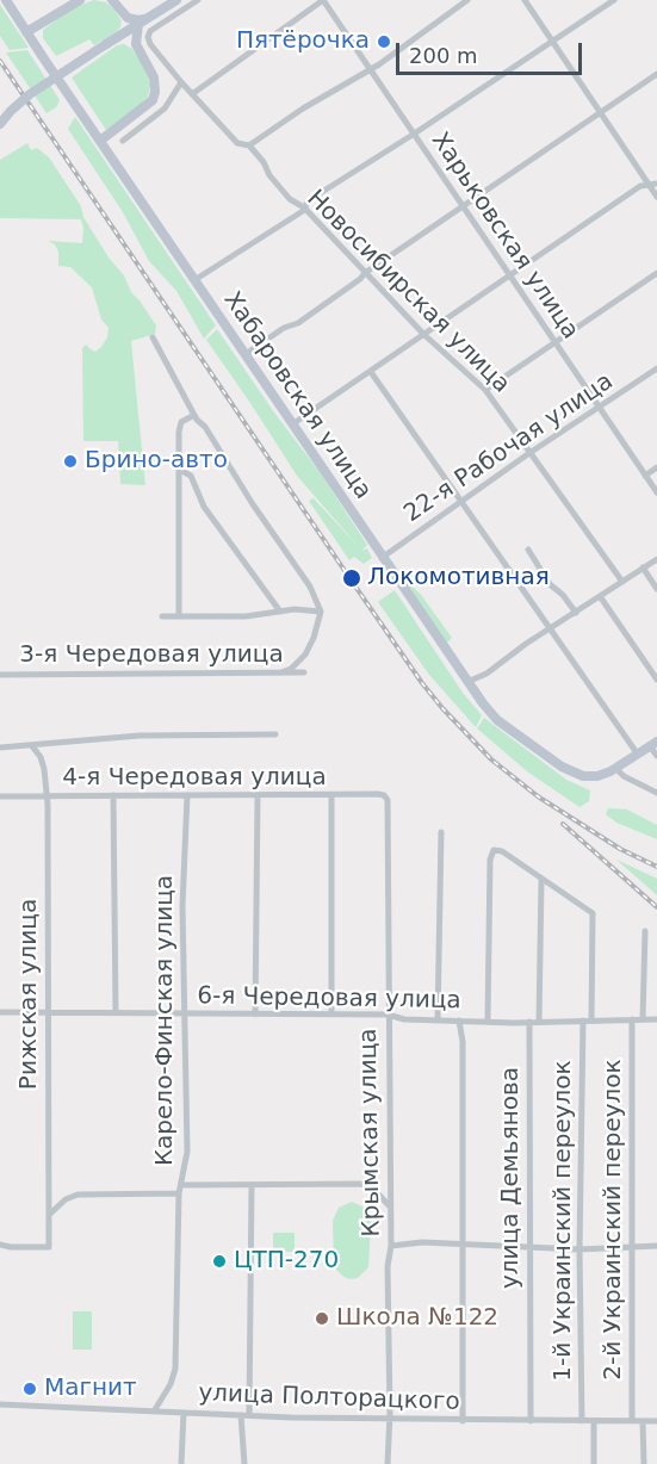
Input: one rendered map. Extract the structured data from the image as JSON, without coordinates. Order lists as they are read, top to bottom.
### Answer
{
  "streets": {
    "main road": ["Хабаровская улица"],
    "street": [
      "Харьковская улица",
      "Новосибирская улица",
      "22-я Рабочая улица",
      "3-я Чередовая улица",
      "4-я Чередовая улица",
      "Рижская улица",
      "6-я Чередовая улица",
      "Карело-Финская улица",
      "Крымская улица",
      "улица Демьянова",
      "2-й Украинский переулок",
      "1-й Украинский переулок",
      "улица Полторацкого"
    ]
  },
  "crossings": [
    ["Харьковская улица", "22-я Рабочая улица"],
    ["Новосибирская улица", "22-я Рабочая улица"],
    ["Хабаровская улица", "22-я Рабочая улица"],
    ["4-я Чередовая улица", "Рижская улица"],
    ["4-я Чередовая улица", "Карело-Финская улица"],
    ["4-я Чередовая улица", "Крымская улица"],
    ["Рижская улица", "6-я Чередовая улица"],
    ["6-я Чередовая улица", "Карело-Финская улица"],
    ["6-я Чередовая улица", "Крымская улица"],
    ["6-я Чередовая улица", "улица Демьянова"],
    ["6-я Чередовая улица", "2-й Украинский переулок"],
    ["6-я Чередовая улица", "1-й Украинский переулок"],
    ["Карело-Финская улица", "улица Полторацкого"],
    ["Крымская улица", "улица Полторацкого"],
    ["улица Демьянова", "улица Полторацкого"],
    ["2-й Украинский переулок", "улица Полторацкого"],
    ["1-й Украинский переулок", "улица Полторацкого"]
  ],
  "places": [
    "Пятёрочка",
    "Брино-авто",
    "Локомотивная",
    "ЦТП-270",
    "Школа №122",
    "Магнит"
  ],
  "scale_bar": "200 m"
}
